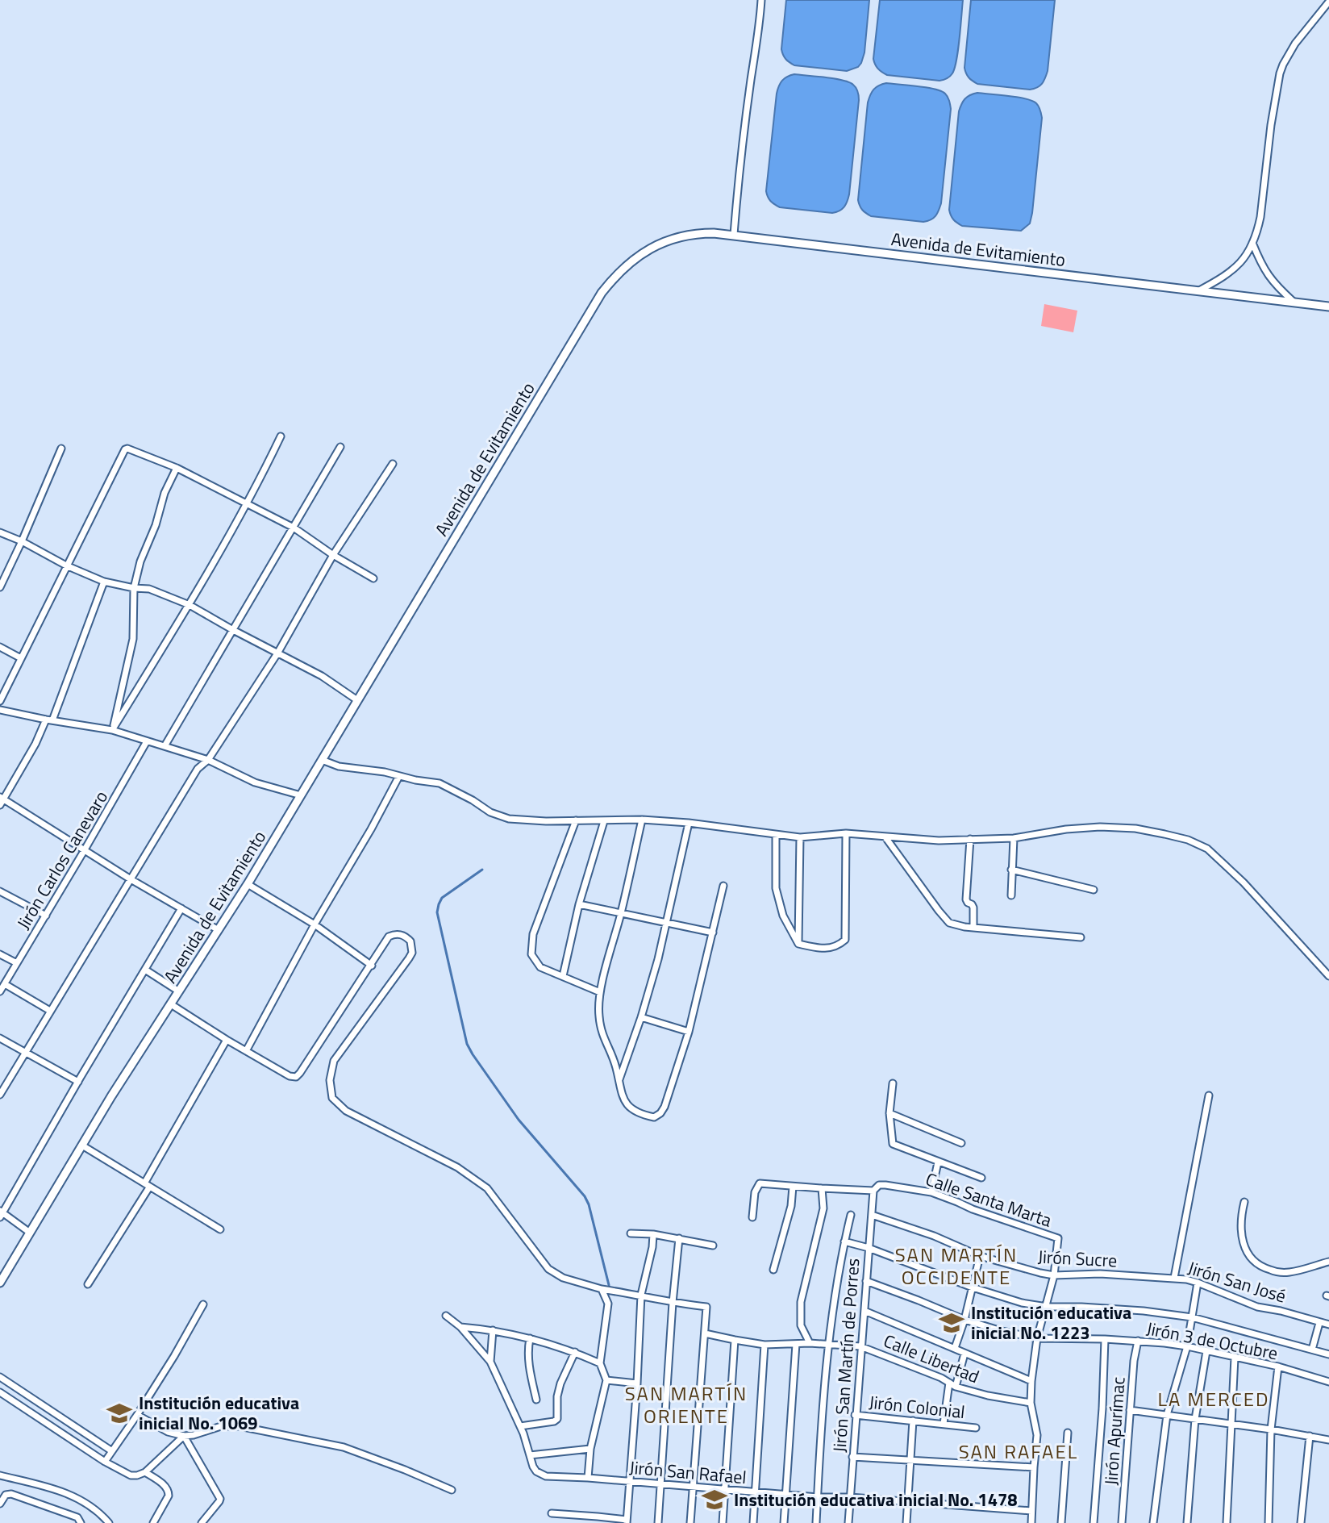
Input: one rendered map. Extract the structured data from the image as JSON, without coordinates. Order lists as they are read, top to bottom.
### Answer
{
  "streets": {
    "street": [
      "Avenida de Evitamiento",
      "Jirón Carlos Canevaro",
      "Calle Santa Marta",
      "Jirón Sucre",
      "Jirón San José",
      "Jirón 3 de Octubre",
      "Jirón San Martín de Porres",
      "Calle Libertad",
      "Jirón Colonial",
      "Jirón Apurímac",
      "Jirón San Rafael"
    ]
  },
  "crossings": [
    ["Calle Santa Marta", "Jirón Sucre"],
    ["Calle Santa Marta", "Jirón San Martín de Porres"],
    ["Jirón Sucre", "Jirón San José"],
    ["Jirón Sucre", "Jirón San Martín de Porres"],
    ["Jirón 3 de Octubre", "Jirón San Martín de Porres"],
    ["Jirón 3 de Octubre", "Jirón Apurímac"],
    ["Jirón San Martín de Porres", "Calle Libertad"],
    ["Jirón San Martín de Porres", "Jirón Colonial"],
    ["Jirón San Martín de Porres", "Jirón San Rafael"]
  ],
  "districts": [
    "SAN MARTÍN OCCIDENTE",
    "SAN MARTÍN ORIENTE",
    "LA MERCED",
    "SAN RAFAEL"
  ],
  "places": {
    "school or university": ["Institución educativa inicial No. 1223", "Institución educativa inicial No. 1069", "Institución educativa inicial No. 1478"]
  }
}
